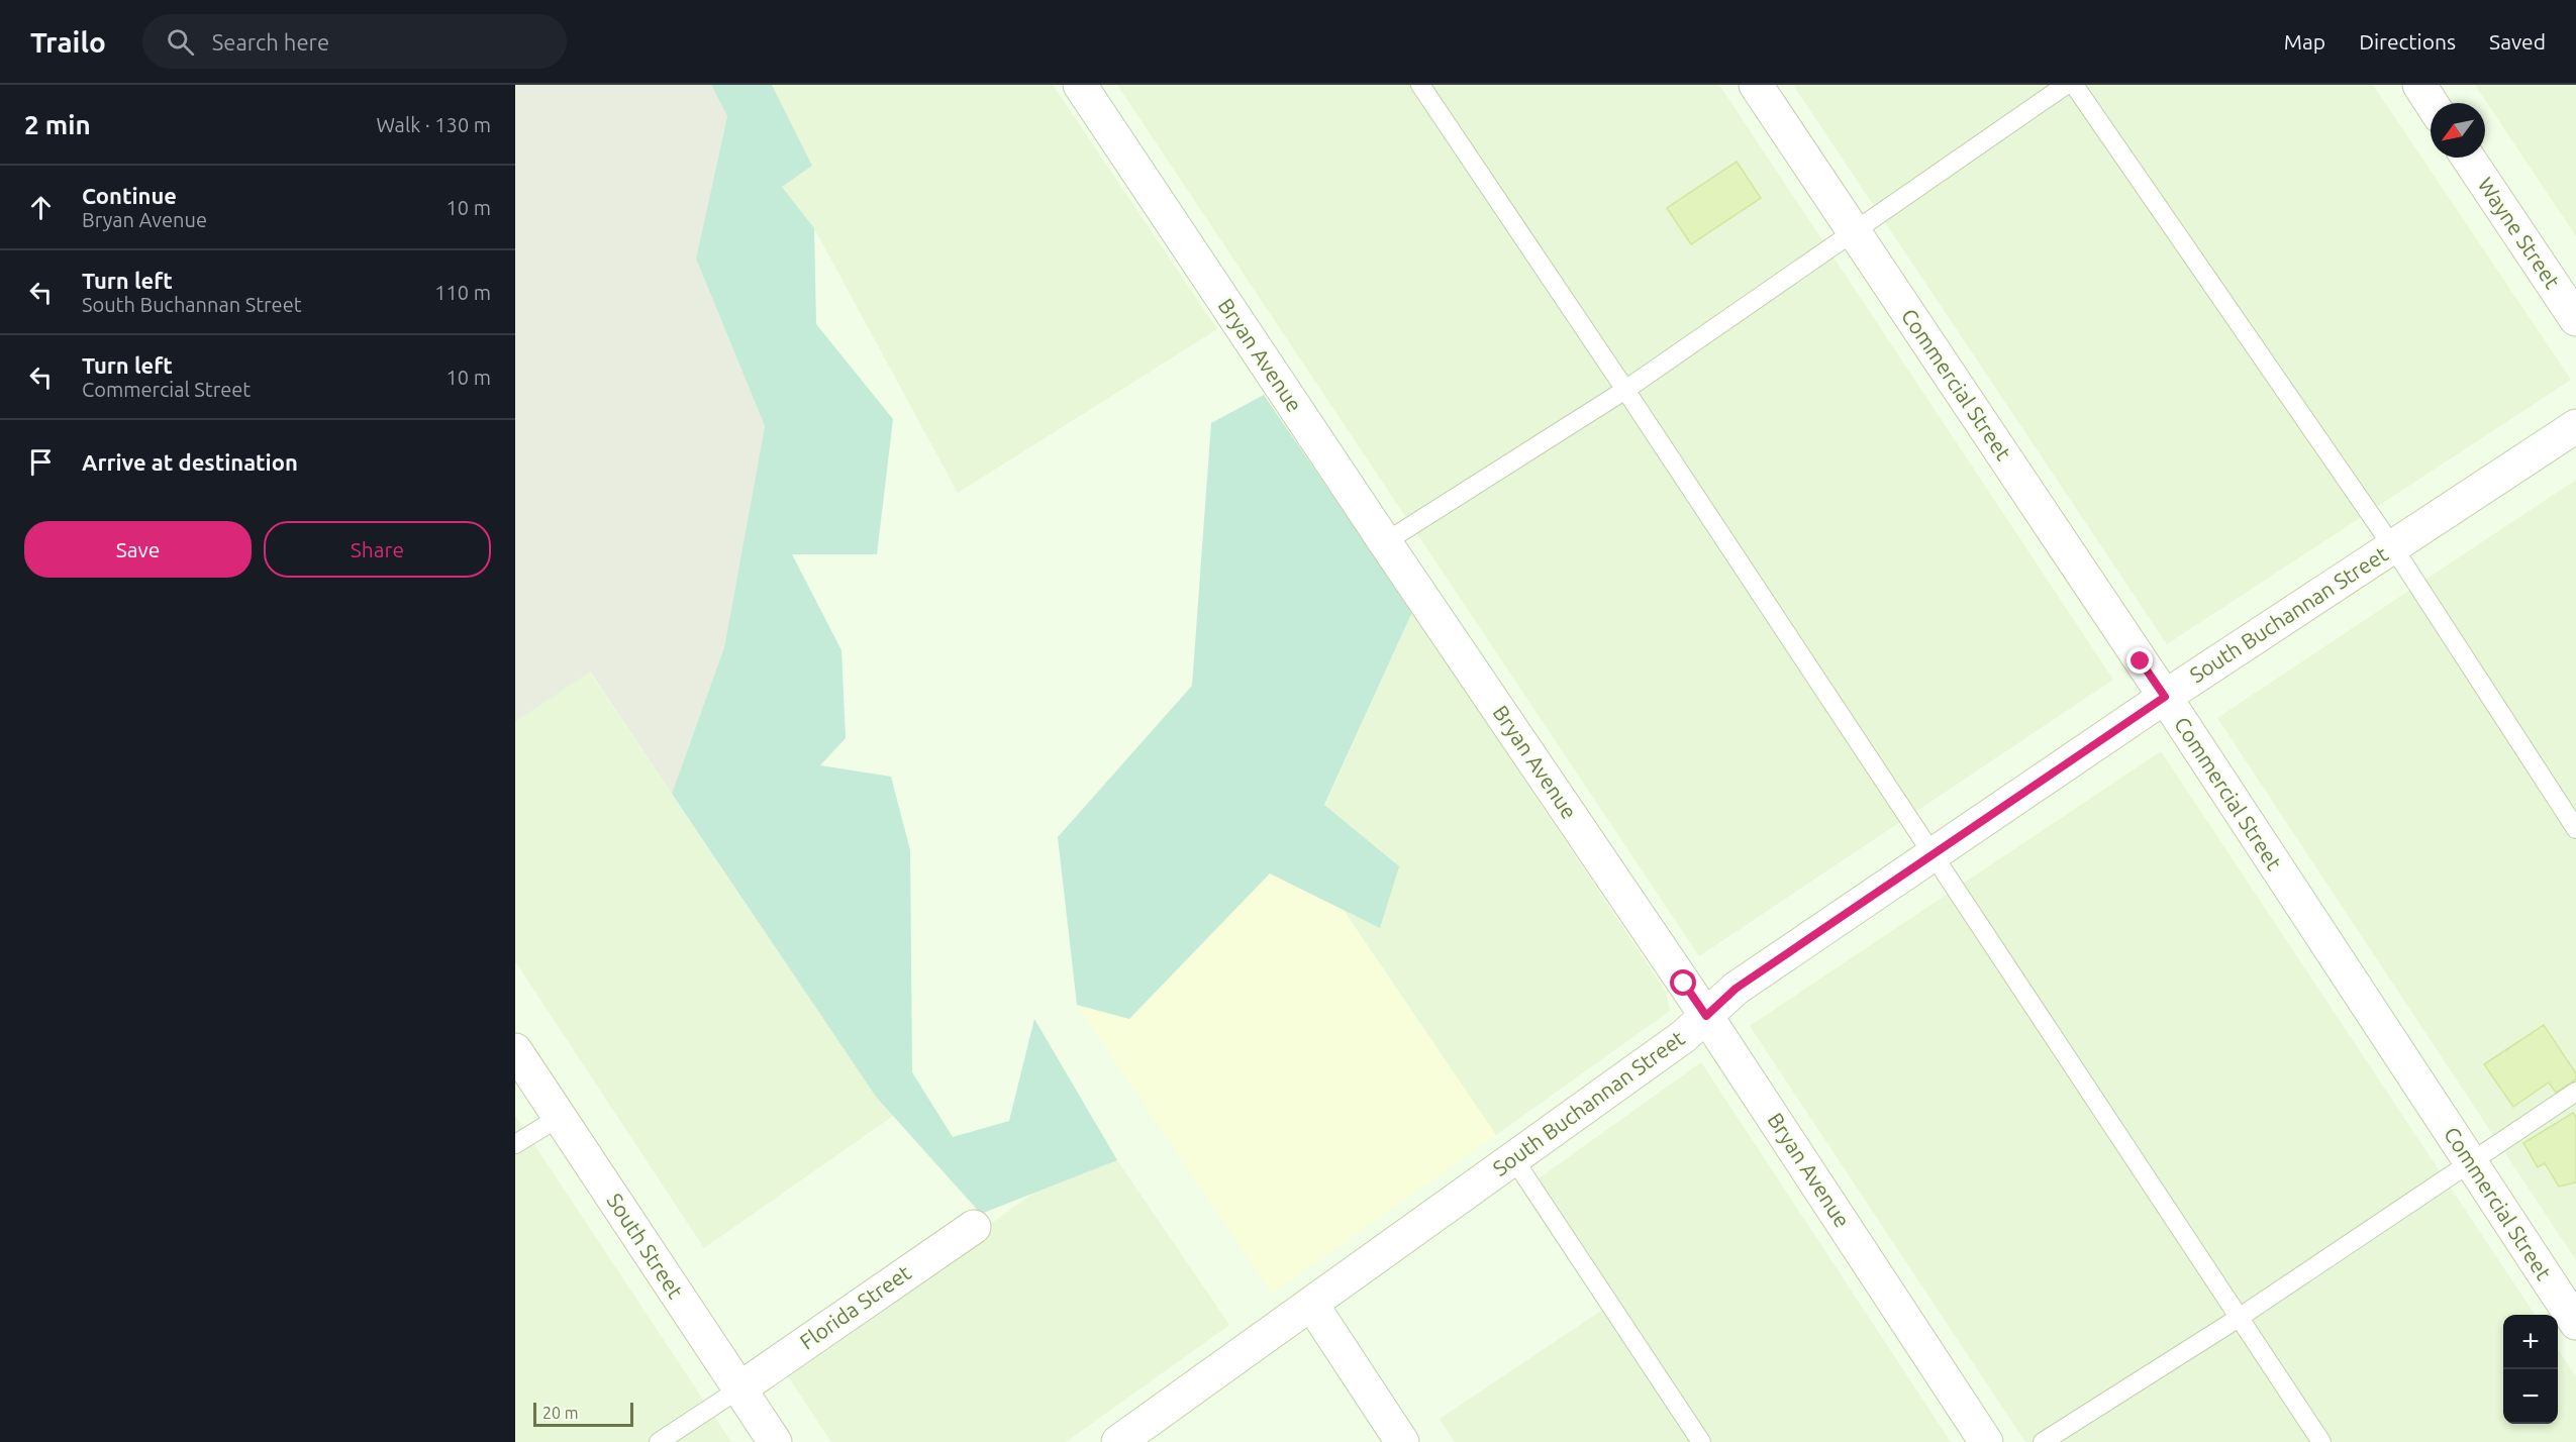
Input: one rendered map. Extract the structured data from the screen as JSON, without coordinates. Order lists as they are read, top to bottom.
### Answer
{
  "streets": {
    "street": [
      "Wayne Street",
      "Bryan Avenue",
      "Commercial Street",
      "South Buchannan Street",
      "South Street",
      "Florida Street"
    ]
  },
  "crossings": [
    ["Bryan Avenue", "South Buchannan Street"],
    ["Commercial Street", "South Buchannan Street"],
    ["South Street", "Florida Street"]
  ],
  "scale_bar": "20 m",
  "north": "bottom left",
  "page": {
    "header": "Trailo",
    "search": "Search here",
    "nav": ["Map", "Directions", "Saved"],
    "heading": ["2 min", "Walk · 130 m"],
    "list": [
      ["Continue", "Bryan Avenue", "10 m"],
      ["Turn left", "South Buchannan Street", "110 m"],
      ["Turn left", "Commercial Street", "10 m"],
      "Arrive at destination"
    ],
    "buttons": ["Save", "Share"],
    "map_buttons": ["+", "−"],
    "scale": "20 m"
  }
}
